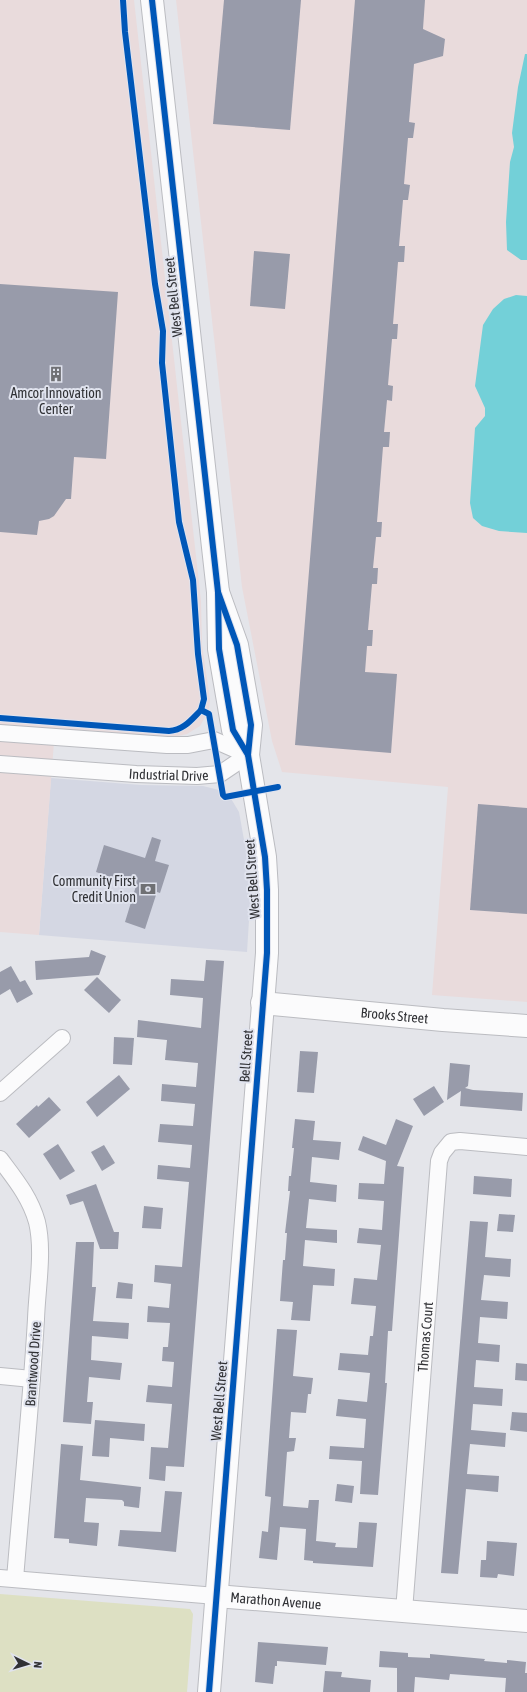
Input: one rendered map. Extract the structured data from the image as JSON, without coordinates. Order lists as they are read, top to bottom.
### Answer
{
  "streets": {
    "main road": [
      "West Bell Street",
      "Brooks Street",
      "Bell Street",
      "Marathon Avenue"
    ],
    "street": ["Industrial Drive", "Thomas Court", "Brantwood Drive"]
  },
  "crossings": [
    ["West Bell Street", "Industrial Drive"],
    ["West Bell Street", "Brooks Street"],
    ["West Bell Street", "Bell Street"],
    ["West Bell Street", "Marathon Avenue"],
    ["Brooks Street", "Bell Street"],
    ["Thomas Court", "Marathon Avenue"],
    ["Brantwood Drive", "Marathon Avenue"]
  ],
  "places": {
    "building": ["Amcor Innovation Center"],
    "bank": ["Community First Credit Union"]
  },
  "north": "right"
}
